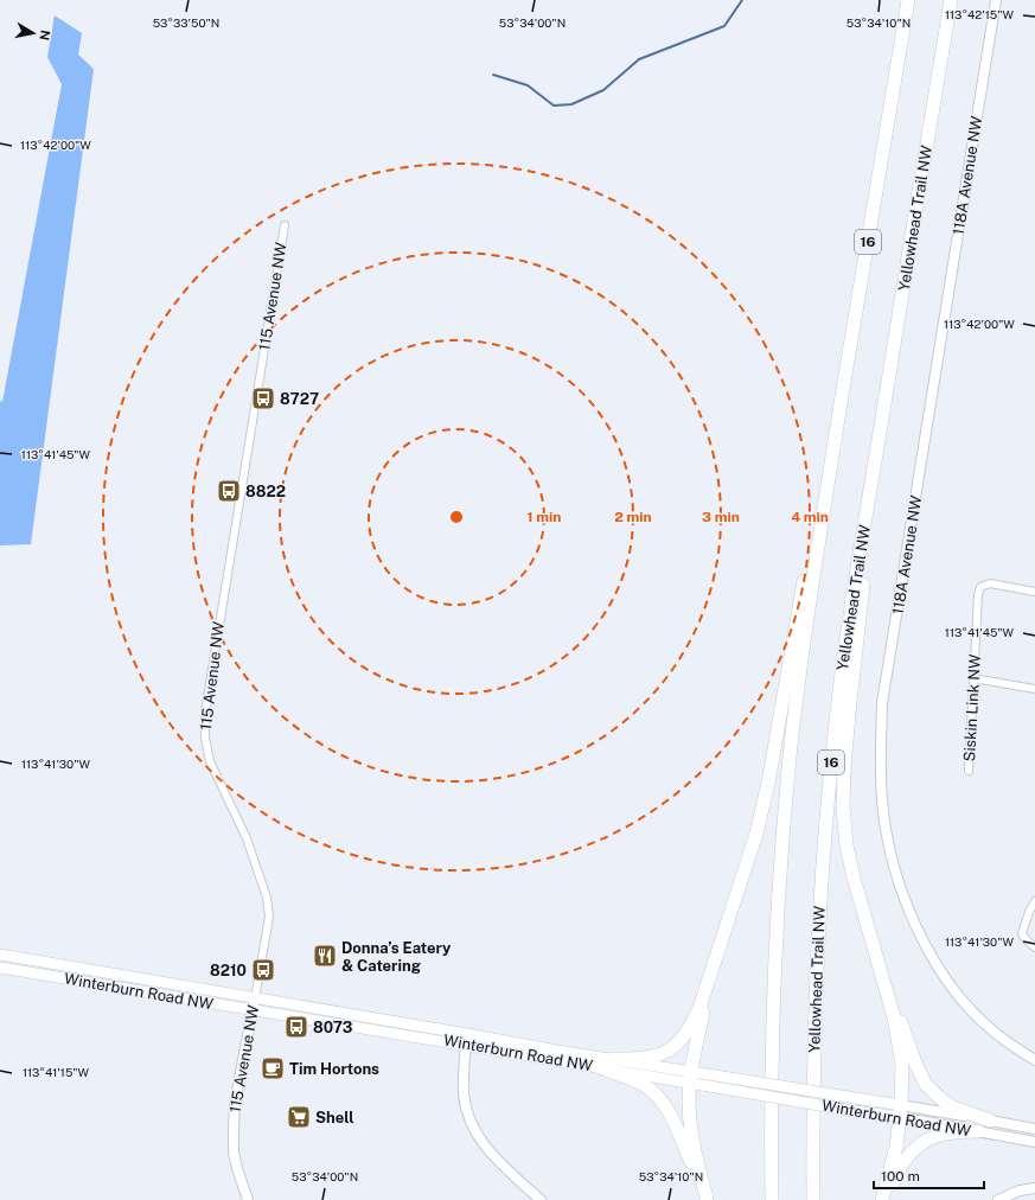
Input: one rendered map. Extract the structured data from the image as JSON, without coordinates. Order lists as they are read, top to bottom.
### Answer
{
  "streets": {
    "highway": ["Yellowhead Trail NW", "16"],
    "main road": ["Winterburn Road NW"],
    "street": ["118A Avenue NW", "115 Avenue NW", "Siskin Link NW"]
  },
  "crossings": [
    ["115 Avenue NW", "Winterburn Road NW"]
  ],
  "places": {
    "bus stop": [
      "8727",
      "8822",
      "8210",
      "8073"
    ],
    "restaurant": ["Donna’s Eatery & Catering"],
    "cafe": ["Tim Hortons"],
    "supermarket": ["Shell"]
  },
  "scale_bar": "100 m",
  "north": "right",
  "coordinates": [
    "113°42'15\"W",
    "53°33'50\"N",
    "53°34'00\"N",
    "53°34'10\"N",
    "113°42'00\"W",
    "113°41'45\"W",
    "113°41'30\"W",
    "113°41'15\"W"
  ],
  "rings": [
    "1 min",
    "2 min",
    "3 min",
    "4 min"
  ]
}
